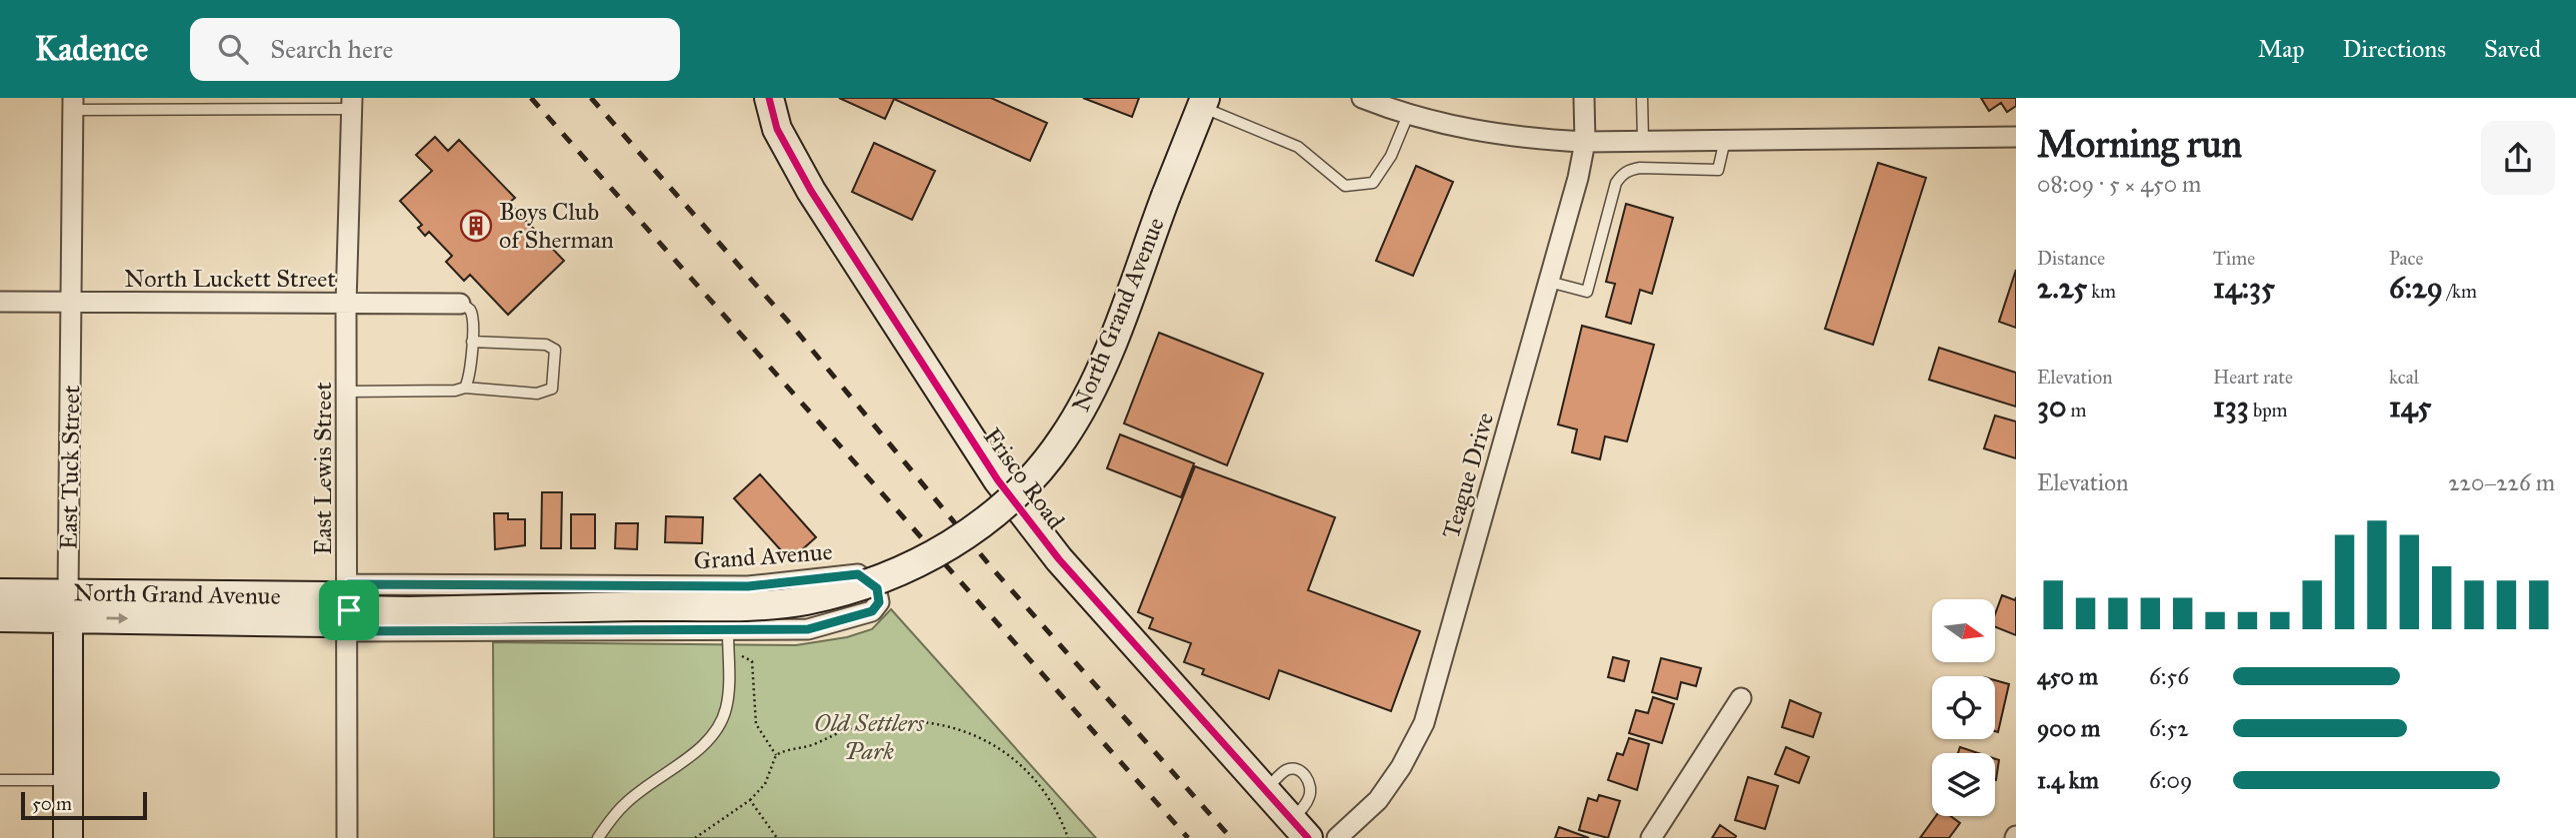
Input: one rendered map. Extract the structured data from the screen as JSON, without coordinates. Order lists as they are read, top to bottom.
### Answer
{
  "streets": {
    "main road": ["North Grand Avenue", "East Tuck Street", "Frisco Road"],
    "street": [
      "North Luckett Street",
      "East Lewis Street",
      "Teague Drive",
      "Grand Avenue"
    ]
  },
  "crossings": [
    ["North Luckett Street", "East Tuck Street"],
    ["North Luckett Street", "East Lewis Street"],
    ["North Grand Avenue", "East Tuck Street"],
    ["North Grand Avenue", "East Lewis Street"],
    ["North Grand Avenue", "Grand Avenue"],
    ["East Lewis Street", "Grand Avenue"]
  ],
  "parks": ["Old Settlers Park"],
  "places": {
    "building": ["Boys Club of Sherman"]
  },
  "scale_bar": "50 m",
  "north": "right",
  "page": {
    "header": "Kadence",
    "search": "Search here",
    "nav": ["Map", "Directions", "Saved"],
    "heading": ["Morning run", "08:09 · 5 × 450 m"],
    "stats": [
      ["Distance", "2.25 km"],
      ["Time", "14:35"],
      ["Pace", "6:29 /km"],
      ["Elevation", "30 m"],
      ["Heart rate", "133 bpm"],
      ["kcal", "145"]
    ],
    "chart": ["Elevation", "220–226 m"],
    "list": [
      {
        "name": "450 m",
        "note": "6:56"
      },
      {
        "name": "900 m",
        "note": "6:52"
      },
      {
        "name": "1.4 km",
        "note": "6:09"
      }
    ],
    "scale": "50 m"
  }
}
